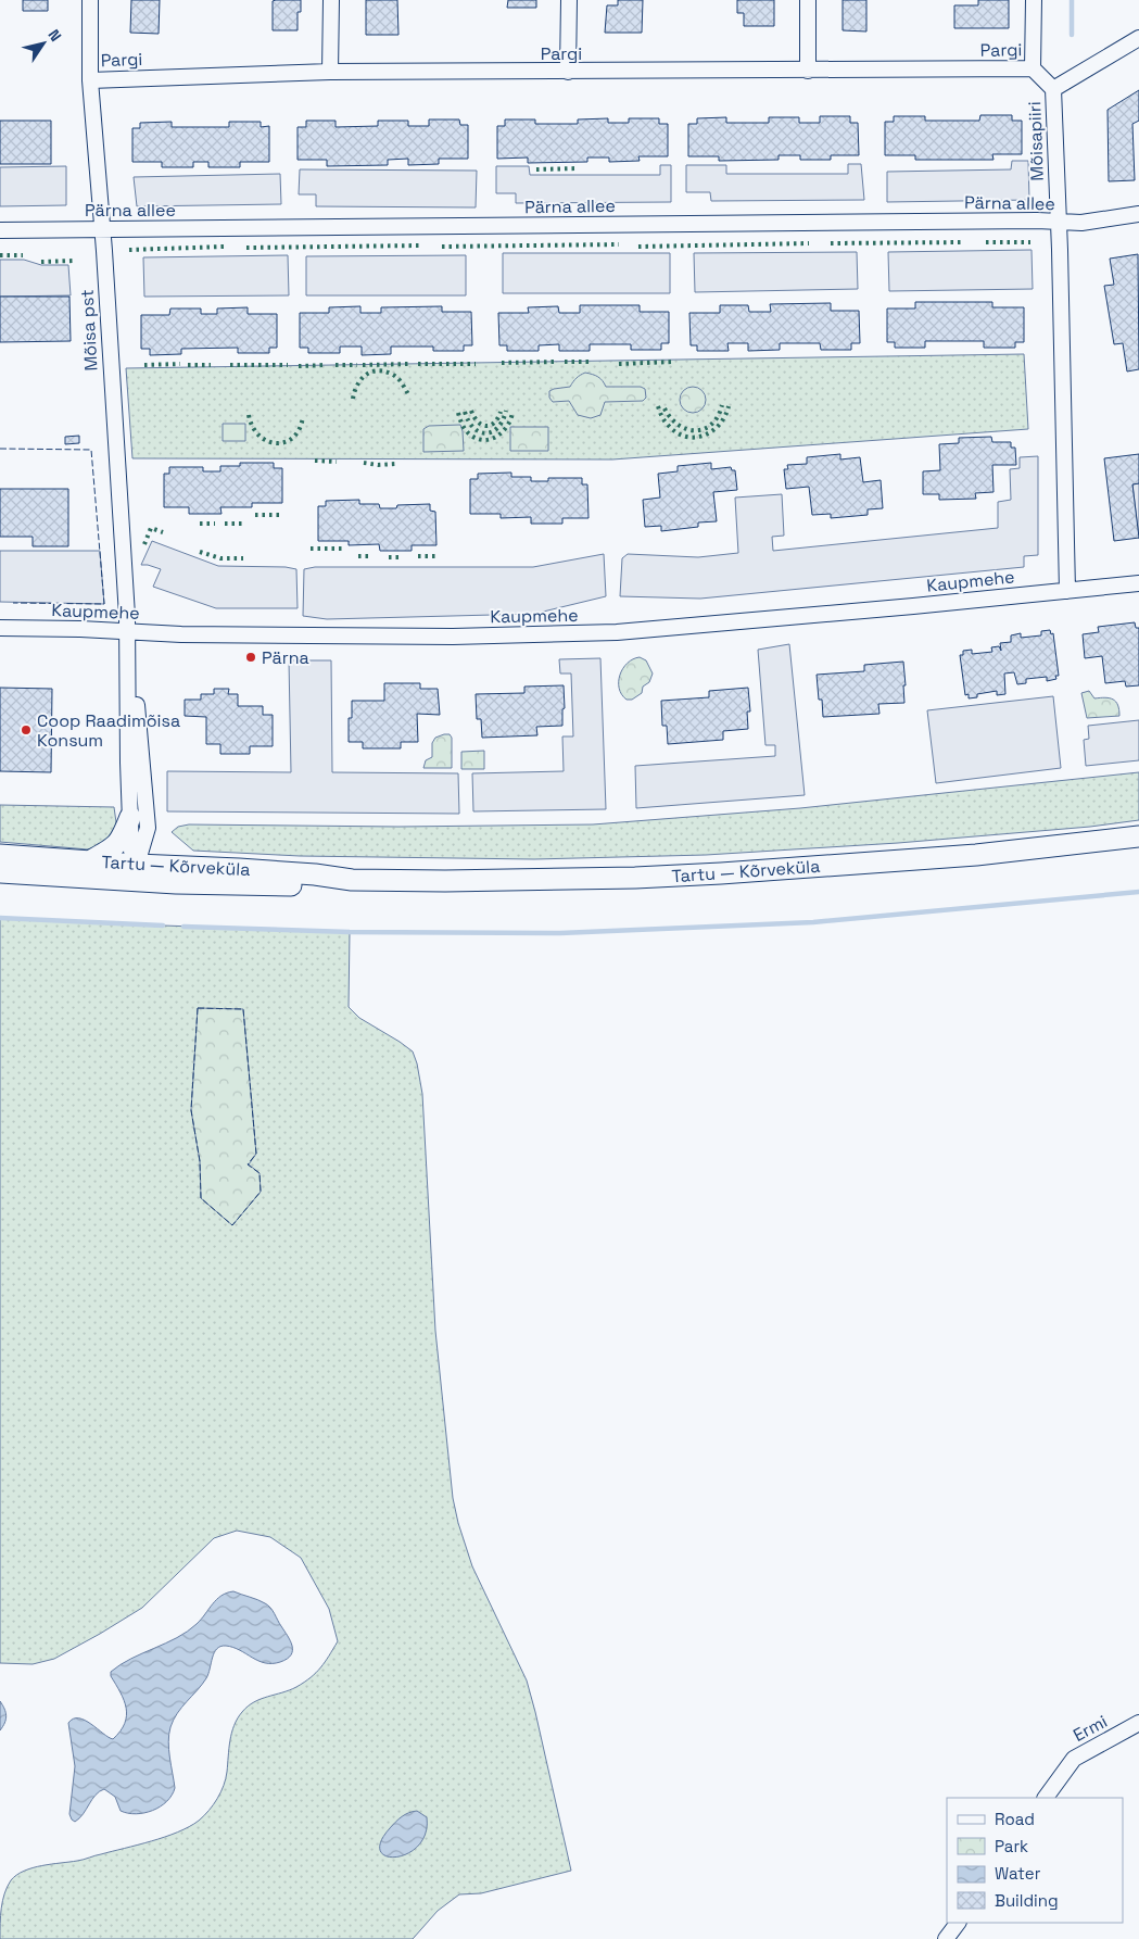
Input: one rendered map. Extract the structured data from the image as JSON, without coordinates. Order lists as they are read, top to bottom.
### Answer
{
  "streets": {
    "main road": ["Tartu — Kõrveküla"],
    "street": [
      "Pargi",
      "Mõisapiiri",
      "Pärna allee",
      "Mõisa pst",
      "Kaupmehe",
      "Ermi"
    ]
  },
  "crossings": [
    ["Pargi", "Mõisapiiri"],
    ["Pargi", "Mõisa pst"],
    ["Mõisapiiri", "Pärna allee"],
    ["Pärna allee", "Mõisa pst"],
    ["Mõisa pst", "Kaupmehe"],
    ["Mõisa pst", "Tartu — Kõrveküla"]
  ],
  "places": ["Pärna", "Coop Raadimõisa Konsum"],
  "legend": [
    "Road",
    "Park",
    "Water",
    "Building"
  ],
  "north": "top right"
}
